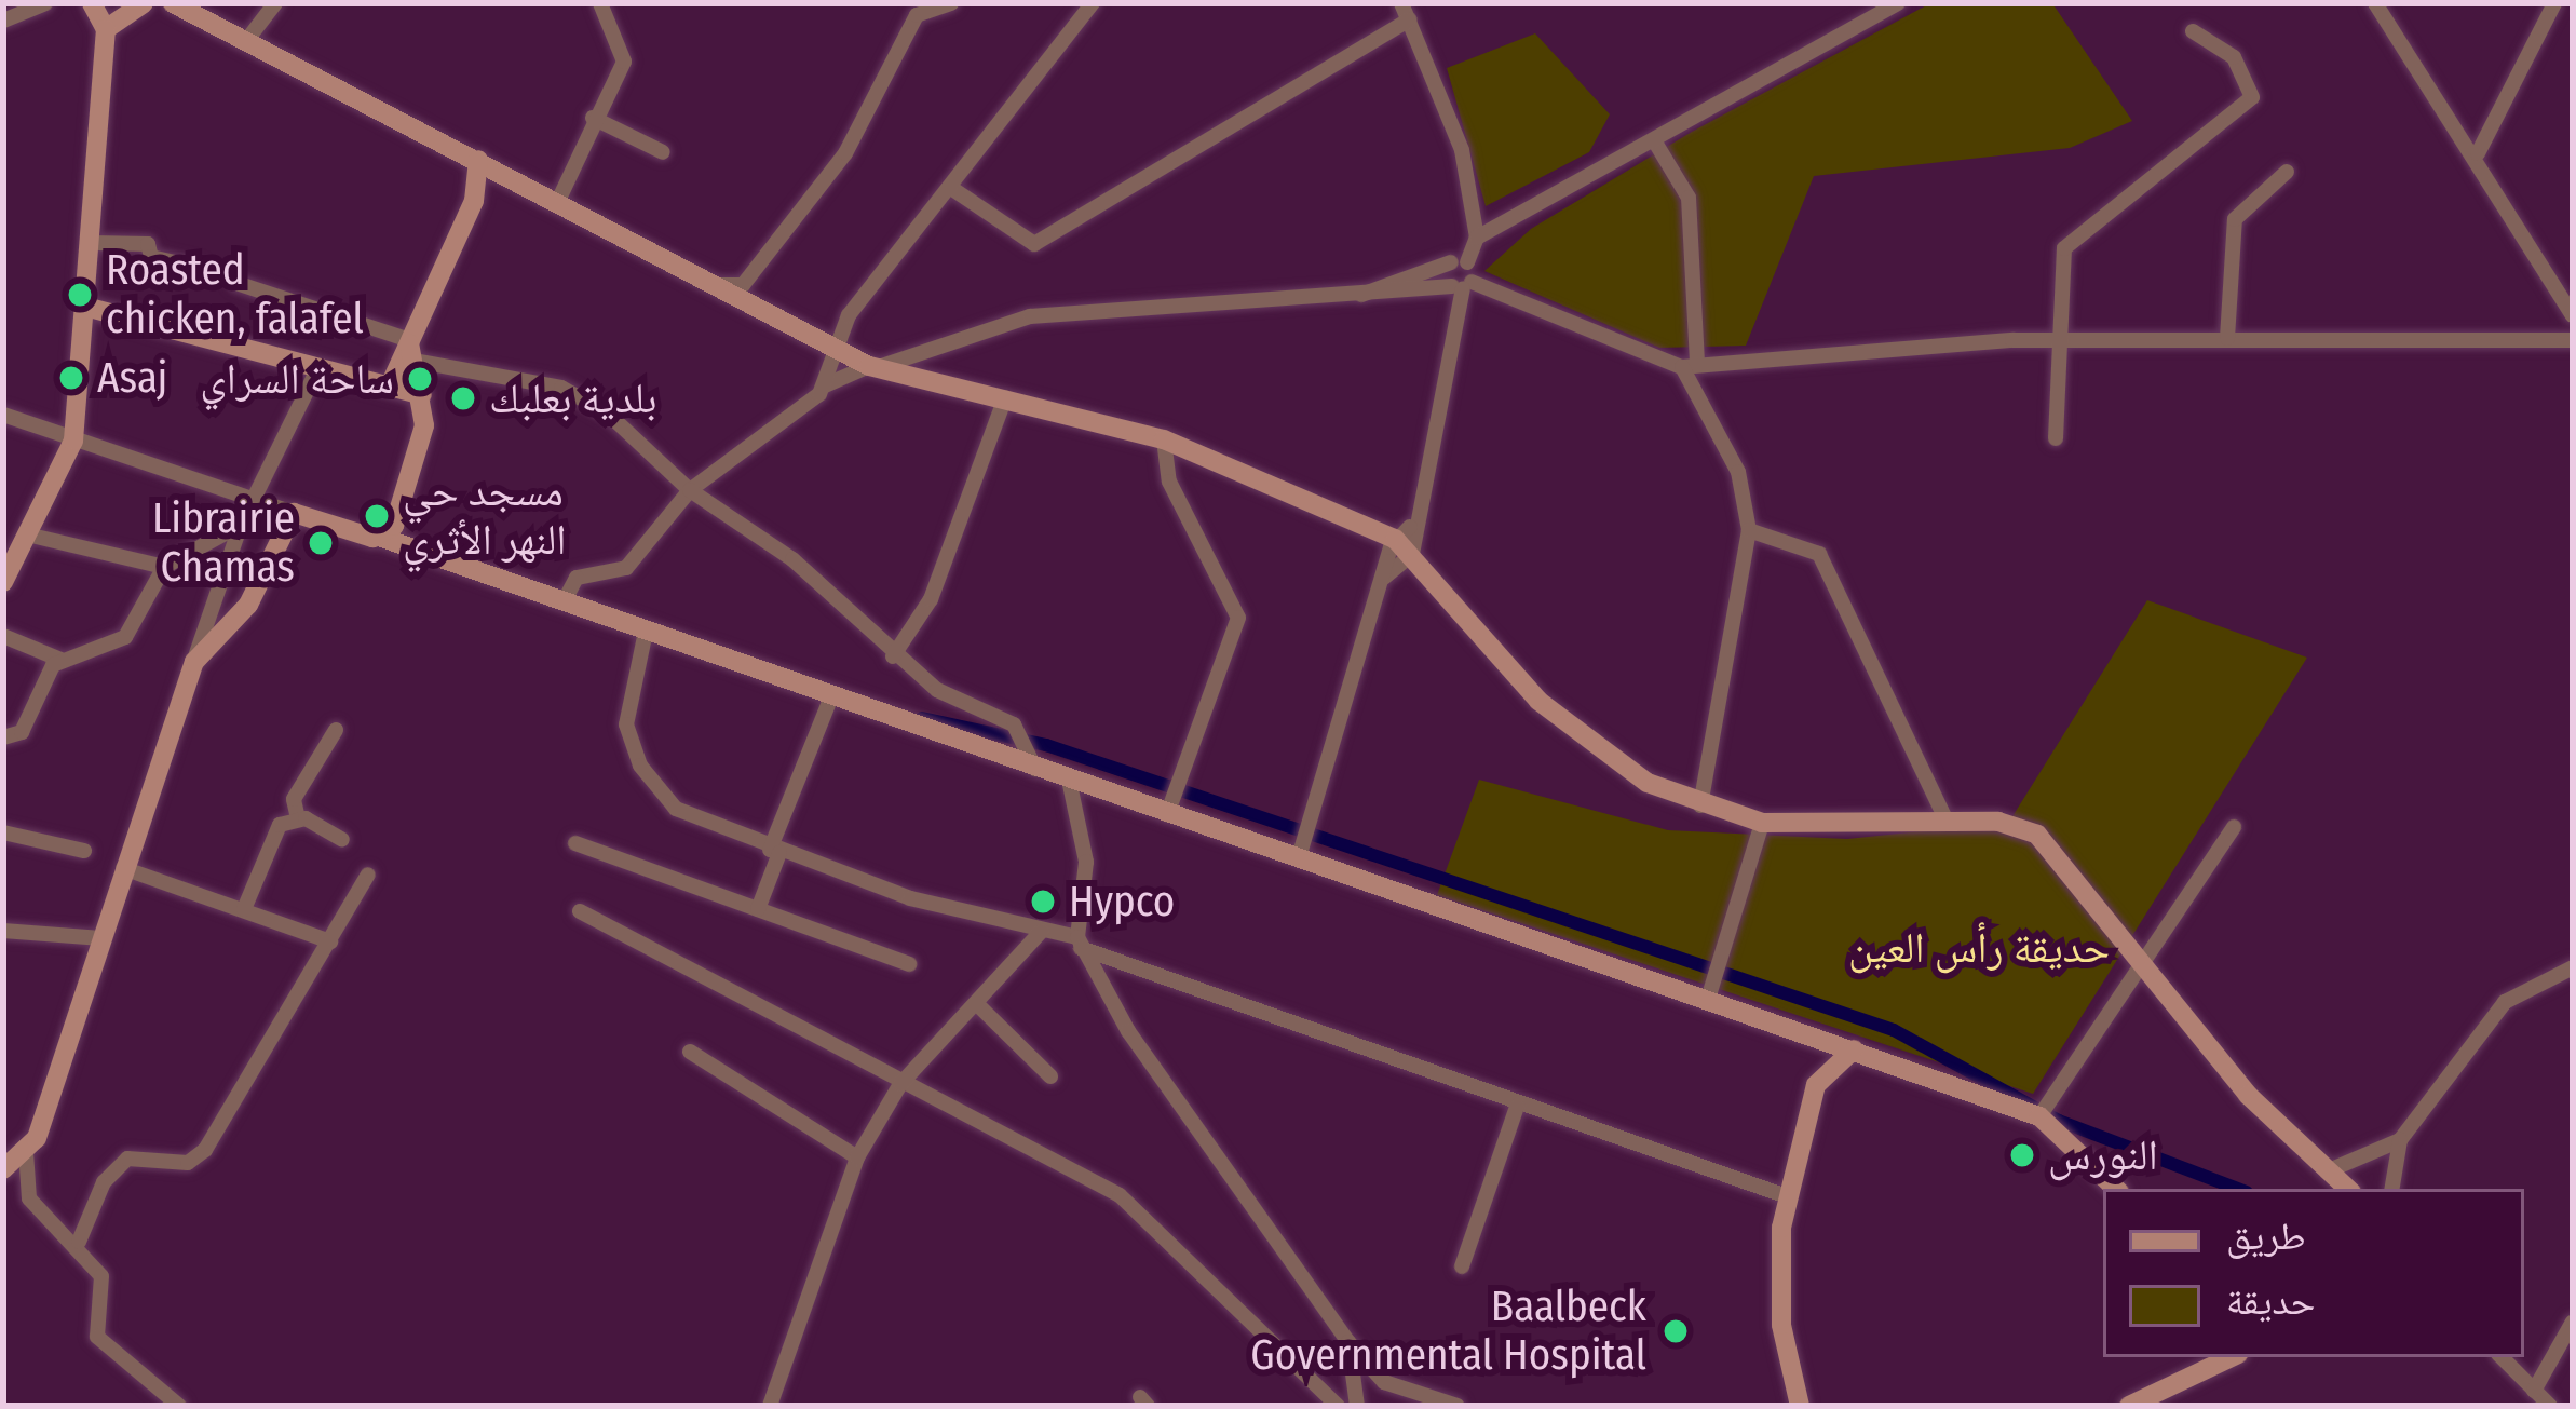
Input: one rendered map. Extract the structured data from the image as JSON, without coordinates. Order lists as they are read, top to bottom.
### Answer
{
  "parks": ["حديقة رأس العين"],
  "places": [
    "Roasted chicken, falafel",
    "Asaj",
    "ساحة السراي",
    "بلدية بعلبك",
    "مسجد حي النهر الأثري",
    "Librairie Chamas",
    "Hypco",
    "النورس",
    "Baalbeck Governmental Hospital"
  ],
  "legend": ["طريق", "حديقة"]
}
